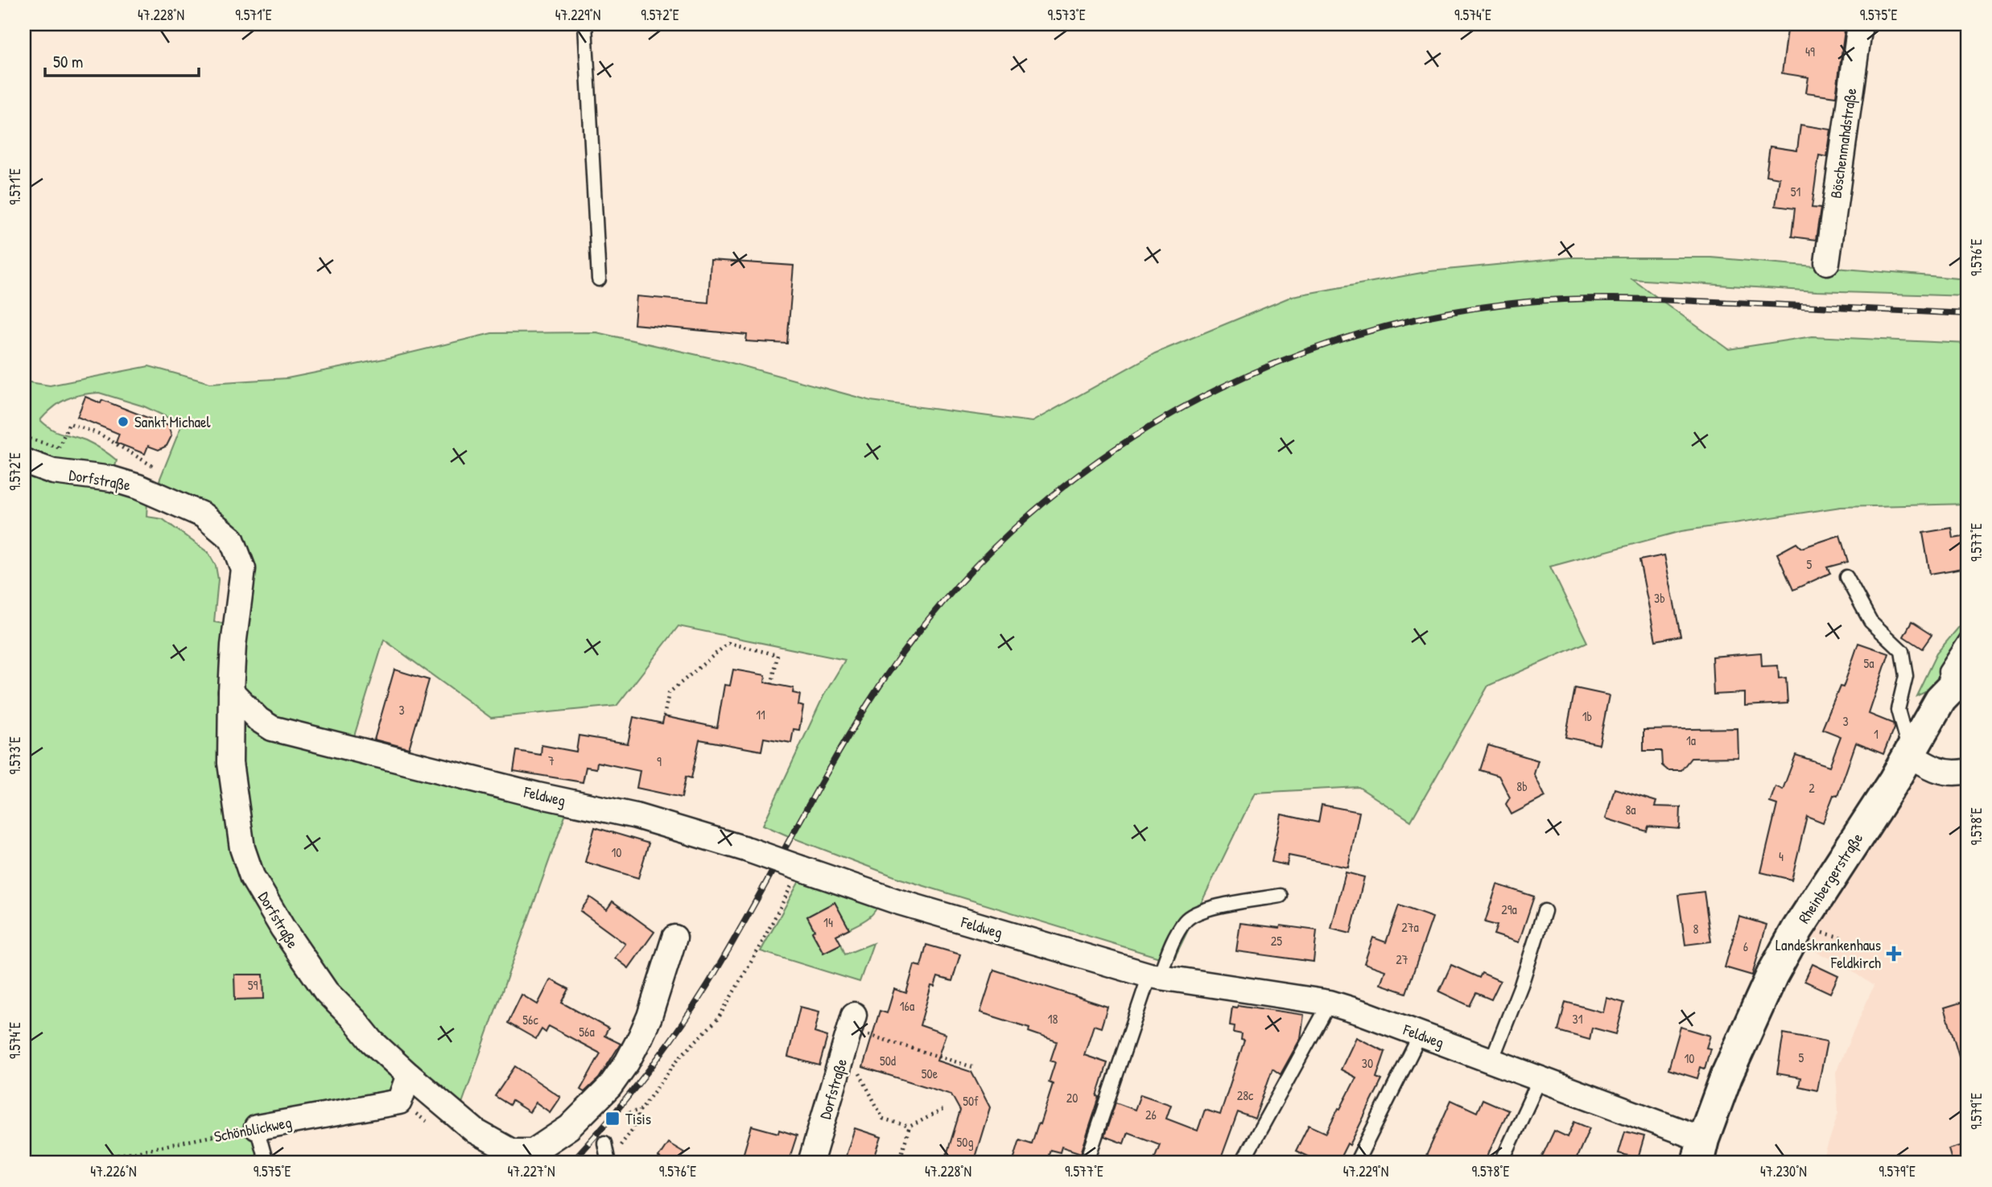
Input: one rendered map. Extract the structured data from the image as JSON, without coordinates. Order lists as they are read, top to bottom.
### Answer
{
  "streets": {
    "street": [
      "Böschenmahdstraße",
      "Dorfstraße",
      "Feldweg",
      "Rheinbergerstraße",
      "Schönblickweg"
    ]
  },
  "crossings": [
    ["Dorfstraße", "Feldweg"],
    ["Dorfstraße", "Schönblickweg"],
    ["Feldweg", "Rheinbergerstraße"]
  ],
  "places": {
    "other": ["Sankt Michael"],
    "health": ["Landeskrankenhaus Feldkirch"],
    "transit": ["Tisis"]
  },
  "house_numbers": [
    "49",
    "51",
    "5",
    "3b",
    "5a",
    "3",
    "11",
    "1b",
    "3",
    "1",
    "1a",
    "7",
    "9",
    "8b",
    "2",
    "8a",
    "10",
    "4",
    "29a",
    "14",
    "27a",
    "8",
    "25",
    "6",
    "27",
    "59",
    "16a",
    "18",
    "31",
    "56c",
    "56a",
    "5",
    "10",
    "50d",
    "30",
    "50e",
    "28c",
    "20",
    "50f",
    "26",
    "50g"
  ],
  "scale_bar": "50 m",
  "coordinates": [
    "47.228°N",
    "9.571°E",
    "47.229°N",
    "9.572°E",
    "9.573°E",
    "9.574°E",
    "9.575°E",
    "9.576°E",
    "9.577°E",
    "9.578°E",
    "9.579°E",
    "47.226°N",
    "47.227°N",
    "47.230°N"
  ]
}
